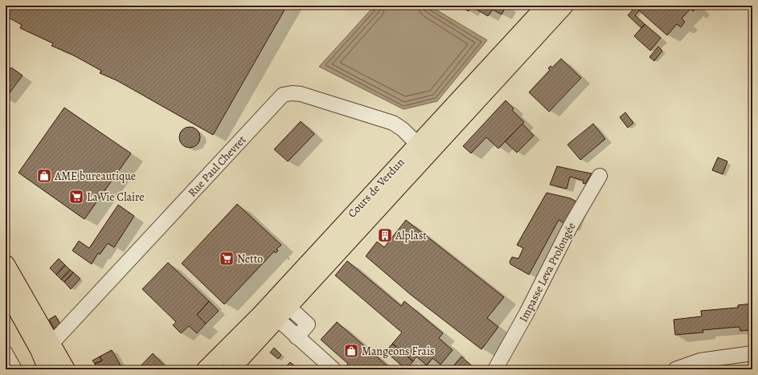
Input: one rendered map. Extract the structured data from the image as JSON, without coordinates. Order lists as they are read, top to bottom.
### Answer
{
  "streets": {
    "main road": ["Cours de Verdun"],
    "street": ["Rue Paul Chevret", "Impasse Leva Prolongée"]
  },
  "crossings": [
    ["Rue Paul Chevret", "Cours de Verdun"]
  ],
  "places": {
    "shop": ["AME bureautique", "Mangeons Frais"],
    "supermarket": ["La Vie Claire", "Netto"],
    "building": ["Alplast"]
  }
}
